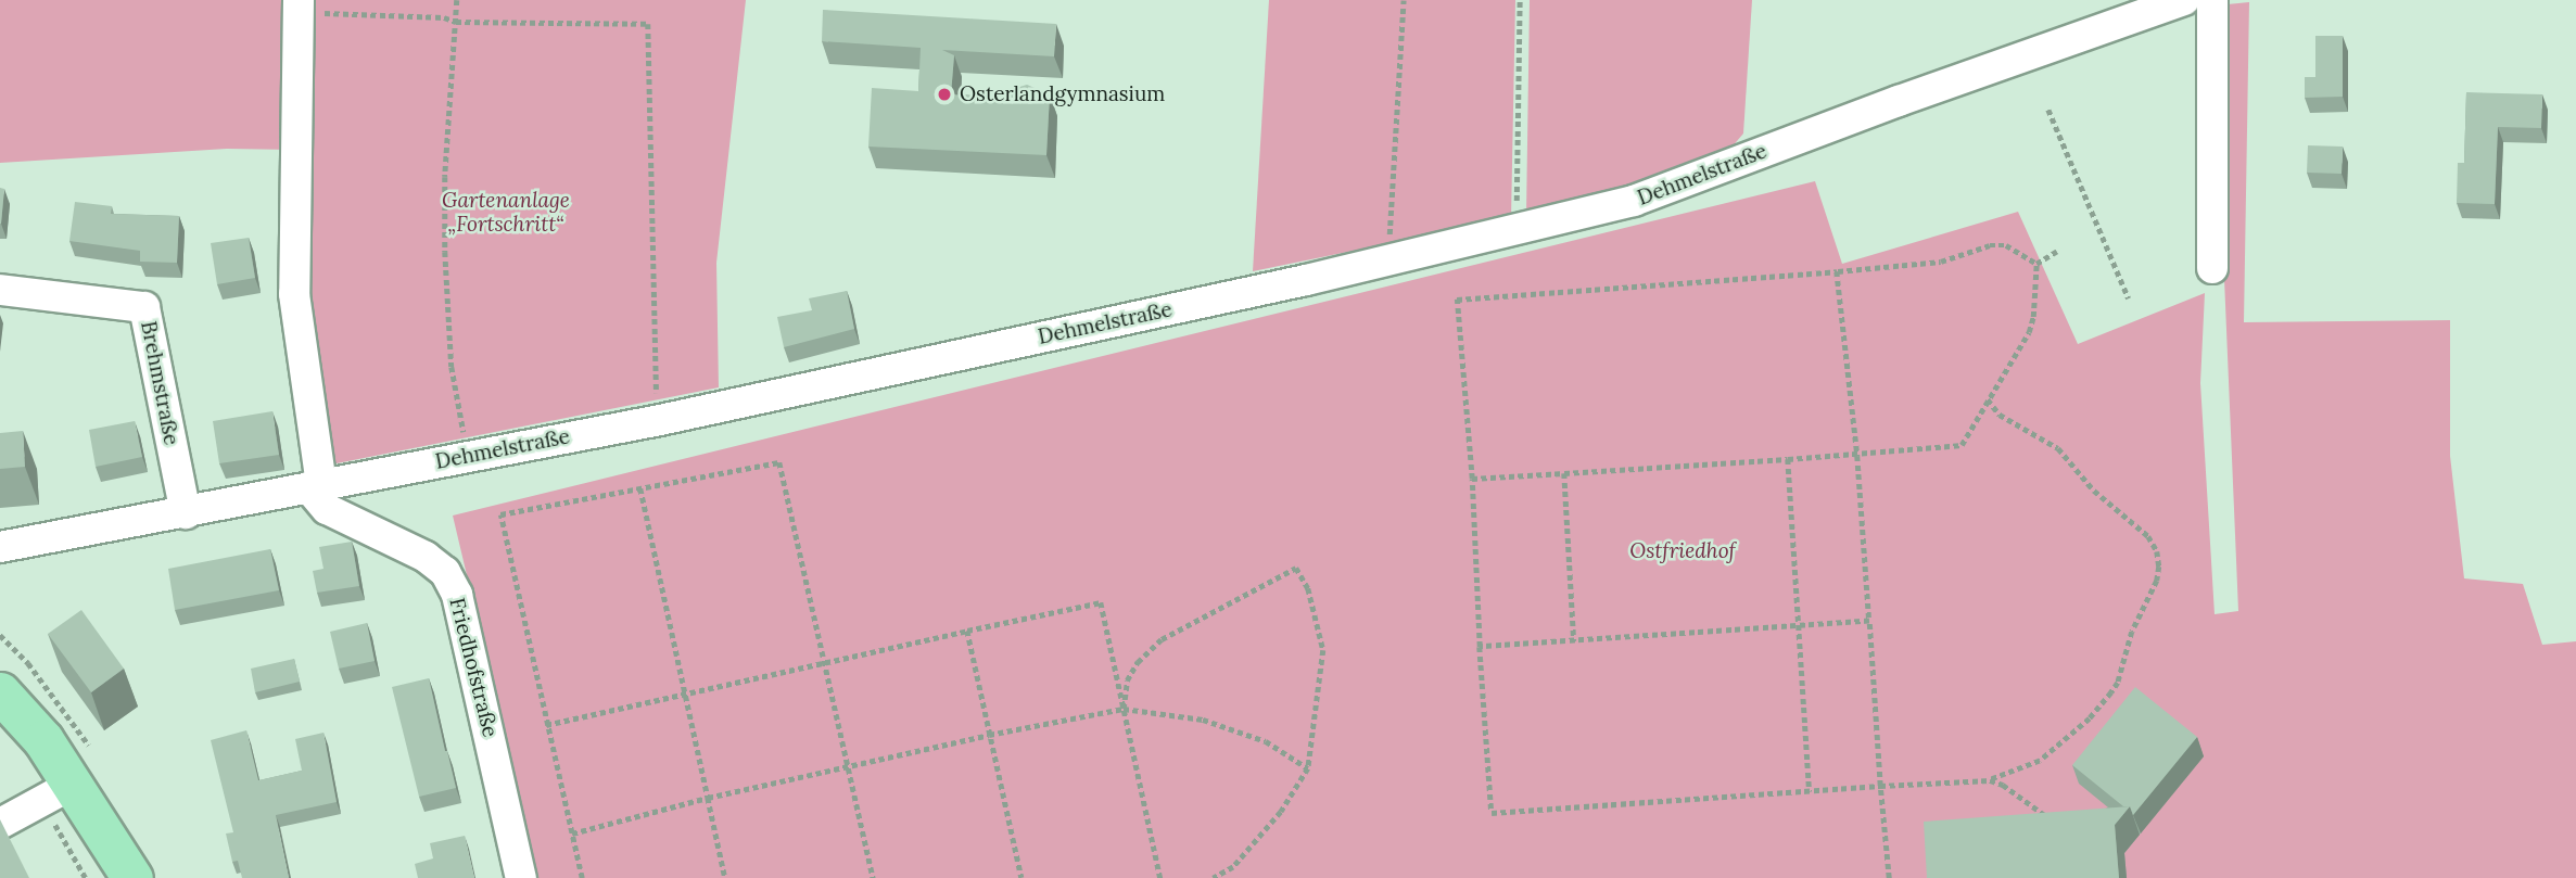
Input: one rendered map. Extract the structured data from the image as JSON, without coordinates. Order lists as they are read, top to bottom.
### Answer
{
  "streets": {
    "street": ["Dehmelstraße", "Brehmstraße", "Friedhofstraße"]
  },
  "crossings": [
    ["Dehmelstraße", "Brehmstraße"],
    ["Dehmelstraße", "Friedhofstraße"]
  ],
  "parks": ["Gartenanlage „Fortschritt“", "Ostfriedhof"],
  "places": ["Osterlandgymnasium"]
}
